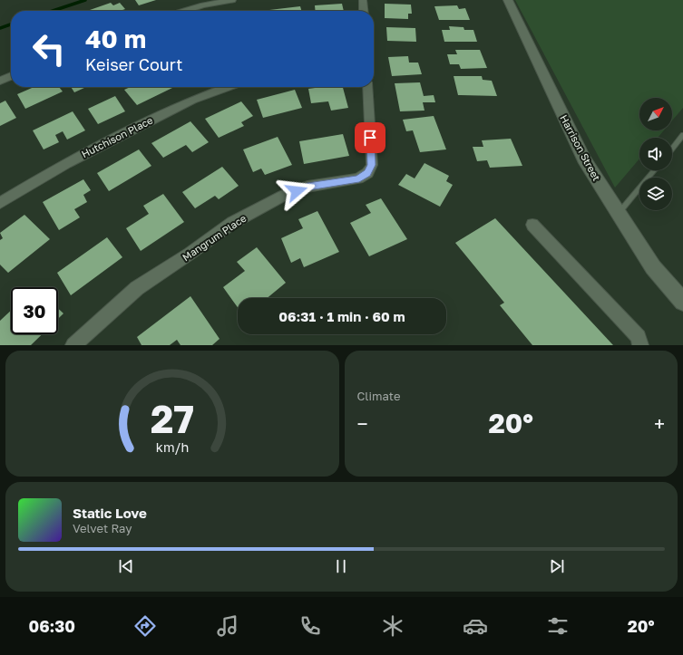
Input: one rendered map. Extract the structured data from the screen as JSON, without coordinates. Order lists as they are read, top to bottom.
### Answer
{
  "streets": {
    "street": ["Hutchison Place", "Harrison Street", "Mangrum Place"]
  },
  "north": "top right",
  "page": {
    "turn": ["40 m", "Keiser Court"],
    "limit": "30",
    "trip": "06:31 · 1 min · 60 m",
    "tile": "Climate",
    "heat": ["−", "20°", "+"],
    "song": ["Static Love", "Velvet Ray"],
    "tabs": ["06:30", "20°"],
    "gauge": ["27", "km/h"]
  }
}
